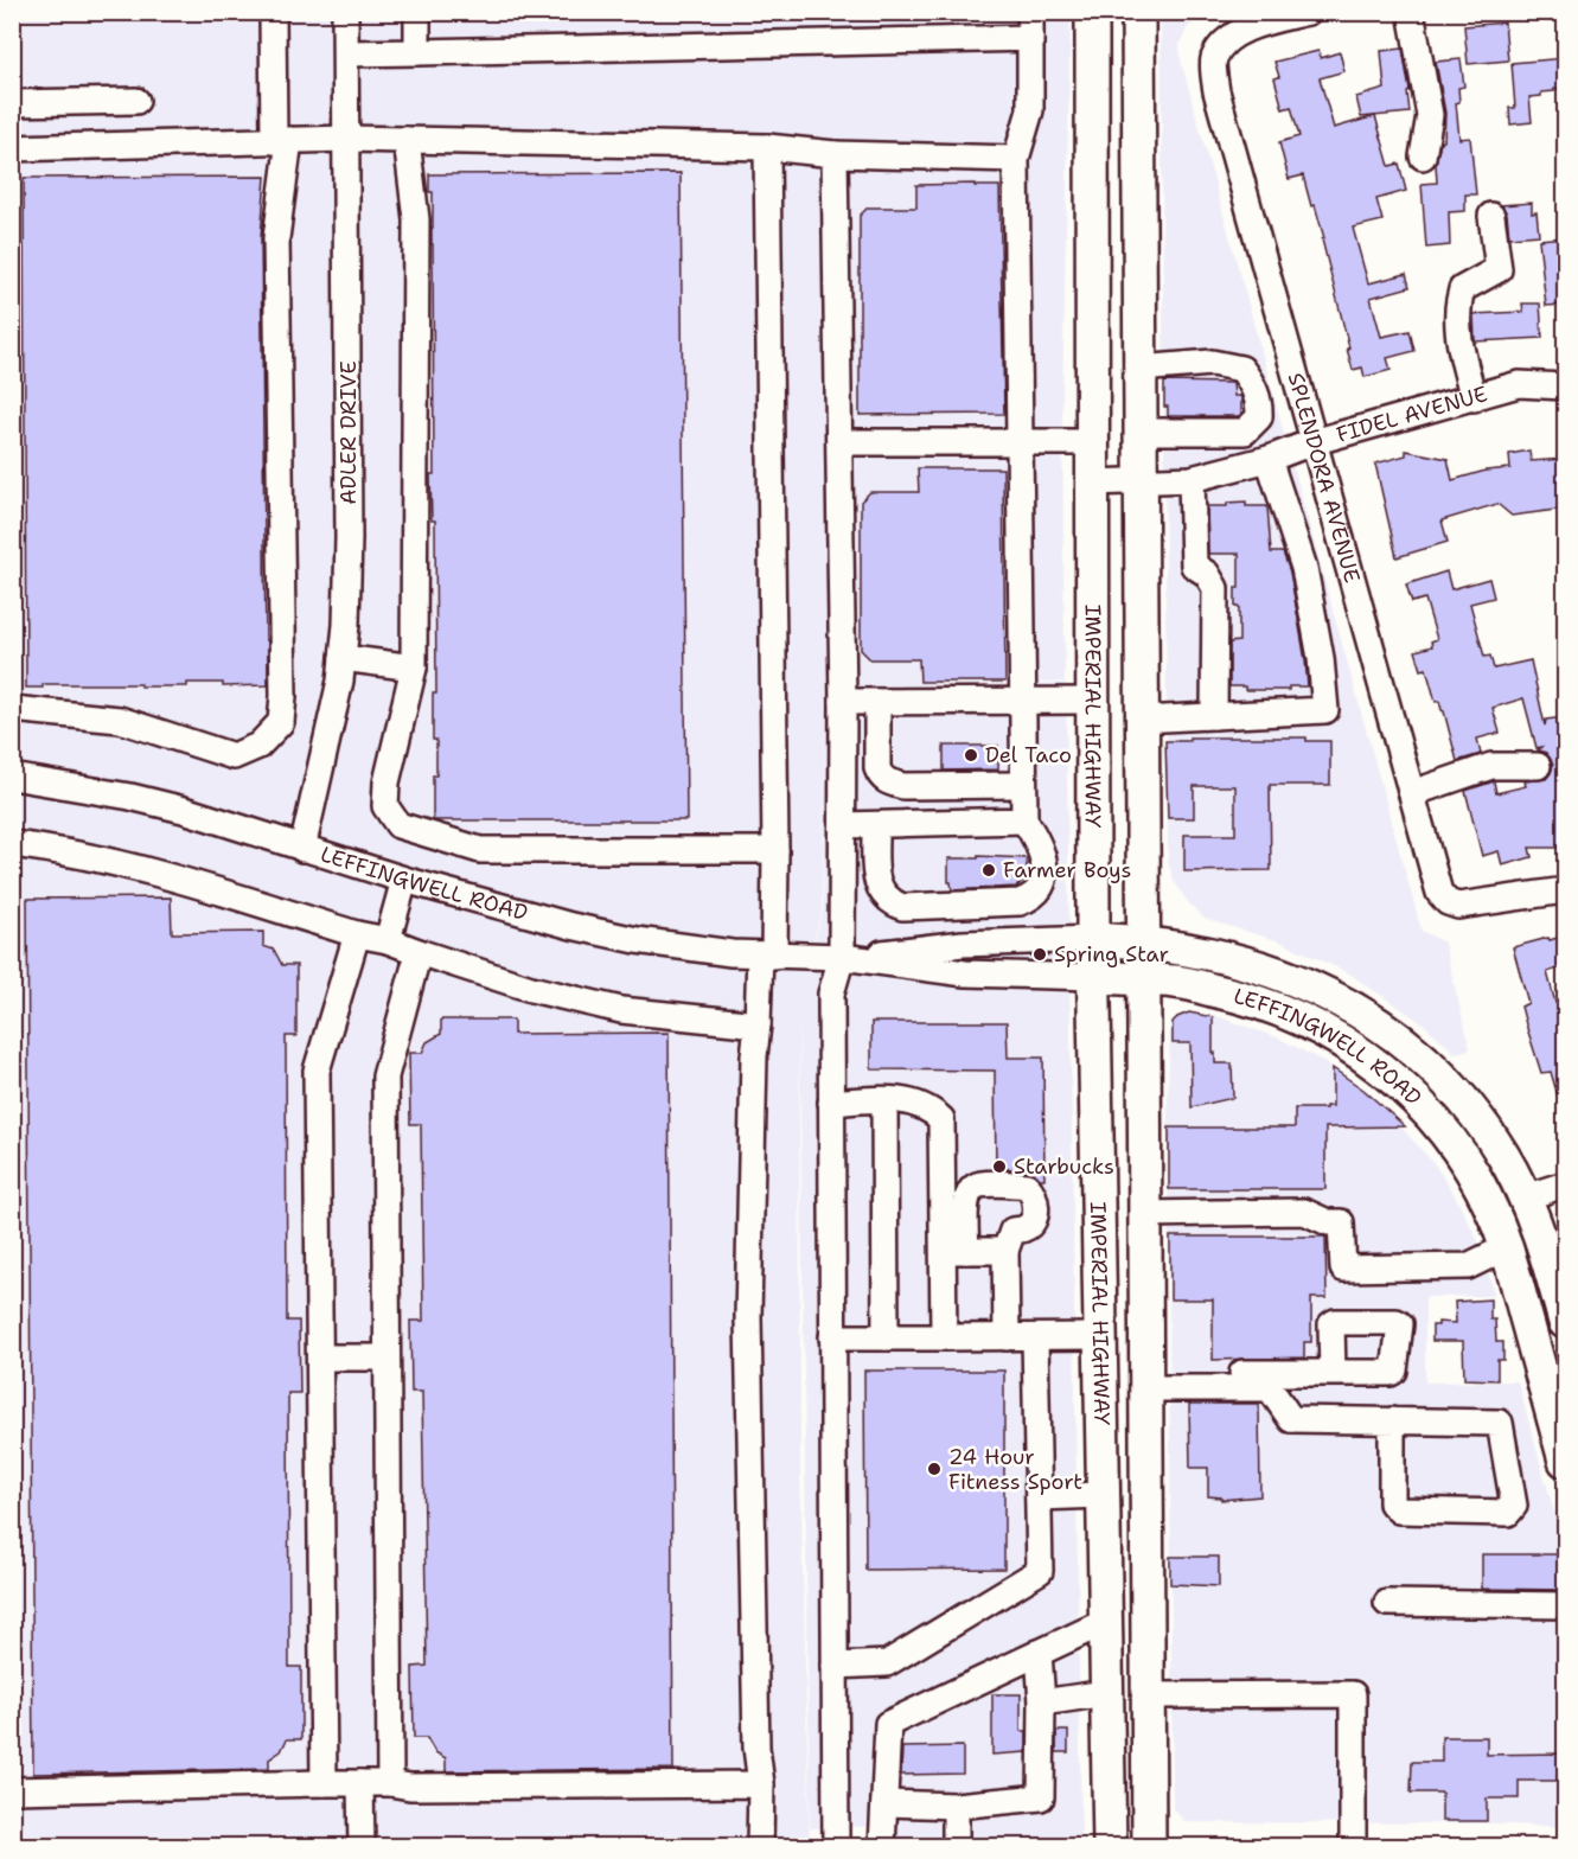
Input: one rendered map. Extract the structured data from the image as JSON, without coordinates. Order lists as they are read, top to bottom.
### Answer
{
  "streets": {
    "main road": ["IMPERIAL HIGHWAY", "LEFFINGWELL ROAD"],
    "street": ["FIDEL AVENUE", "ADLER DRIVE", "SPLENDORA AVENUE"]
  },
  "crossings": [
    ["FIDEL AVENUE", "SPLENDORA AVENUE"],
    ["FIDEL AVENUE", "IMPERIAL HIGHWAY"],
    ["ADLER DRIVE", "LEFFINGWELL ROAD"],
    ["IMPERIAL HIGHWAY", "LEFFINGWELL ROAD"]
  ],
  "places": [
    "Del Taco",
    "Farmer Boys",
    "Spring Star",
    "Starbucks",
    "24 Hour Fitness Sport"
  ]
}
